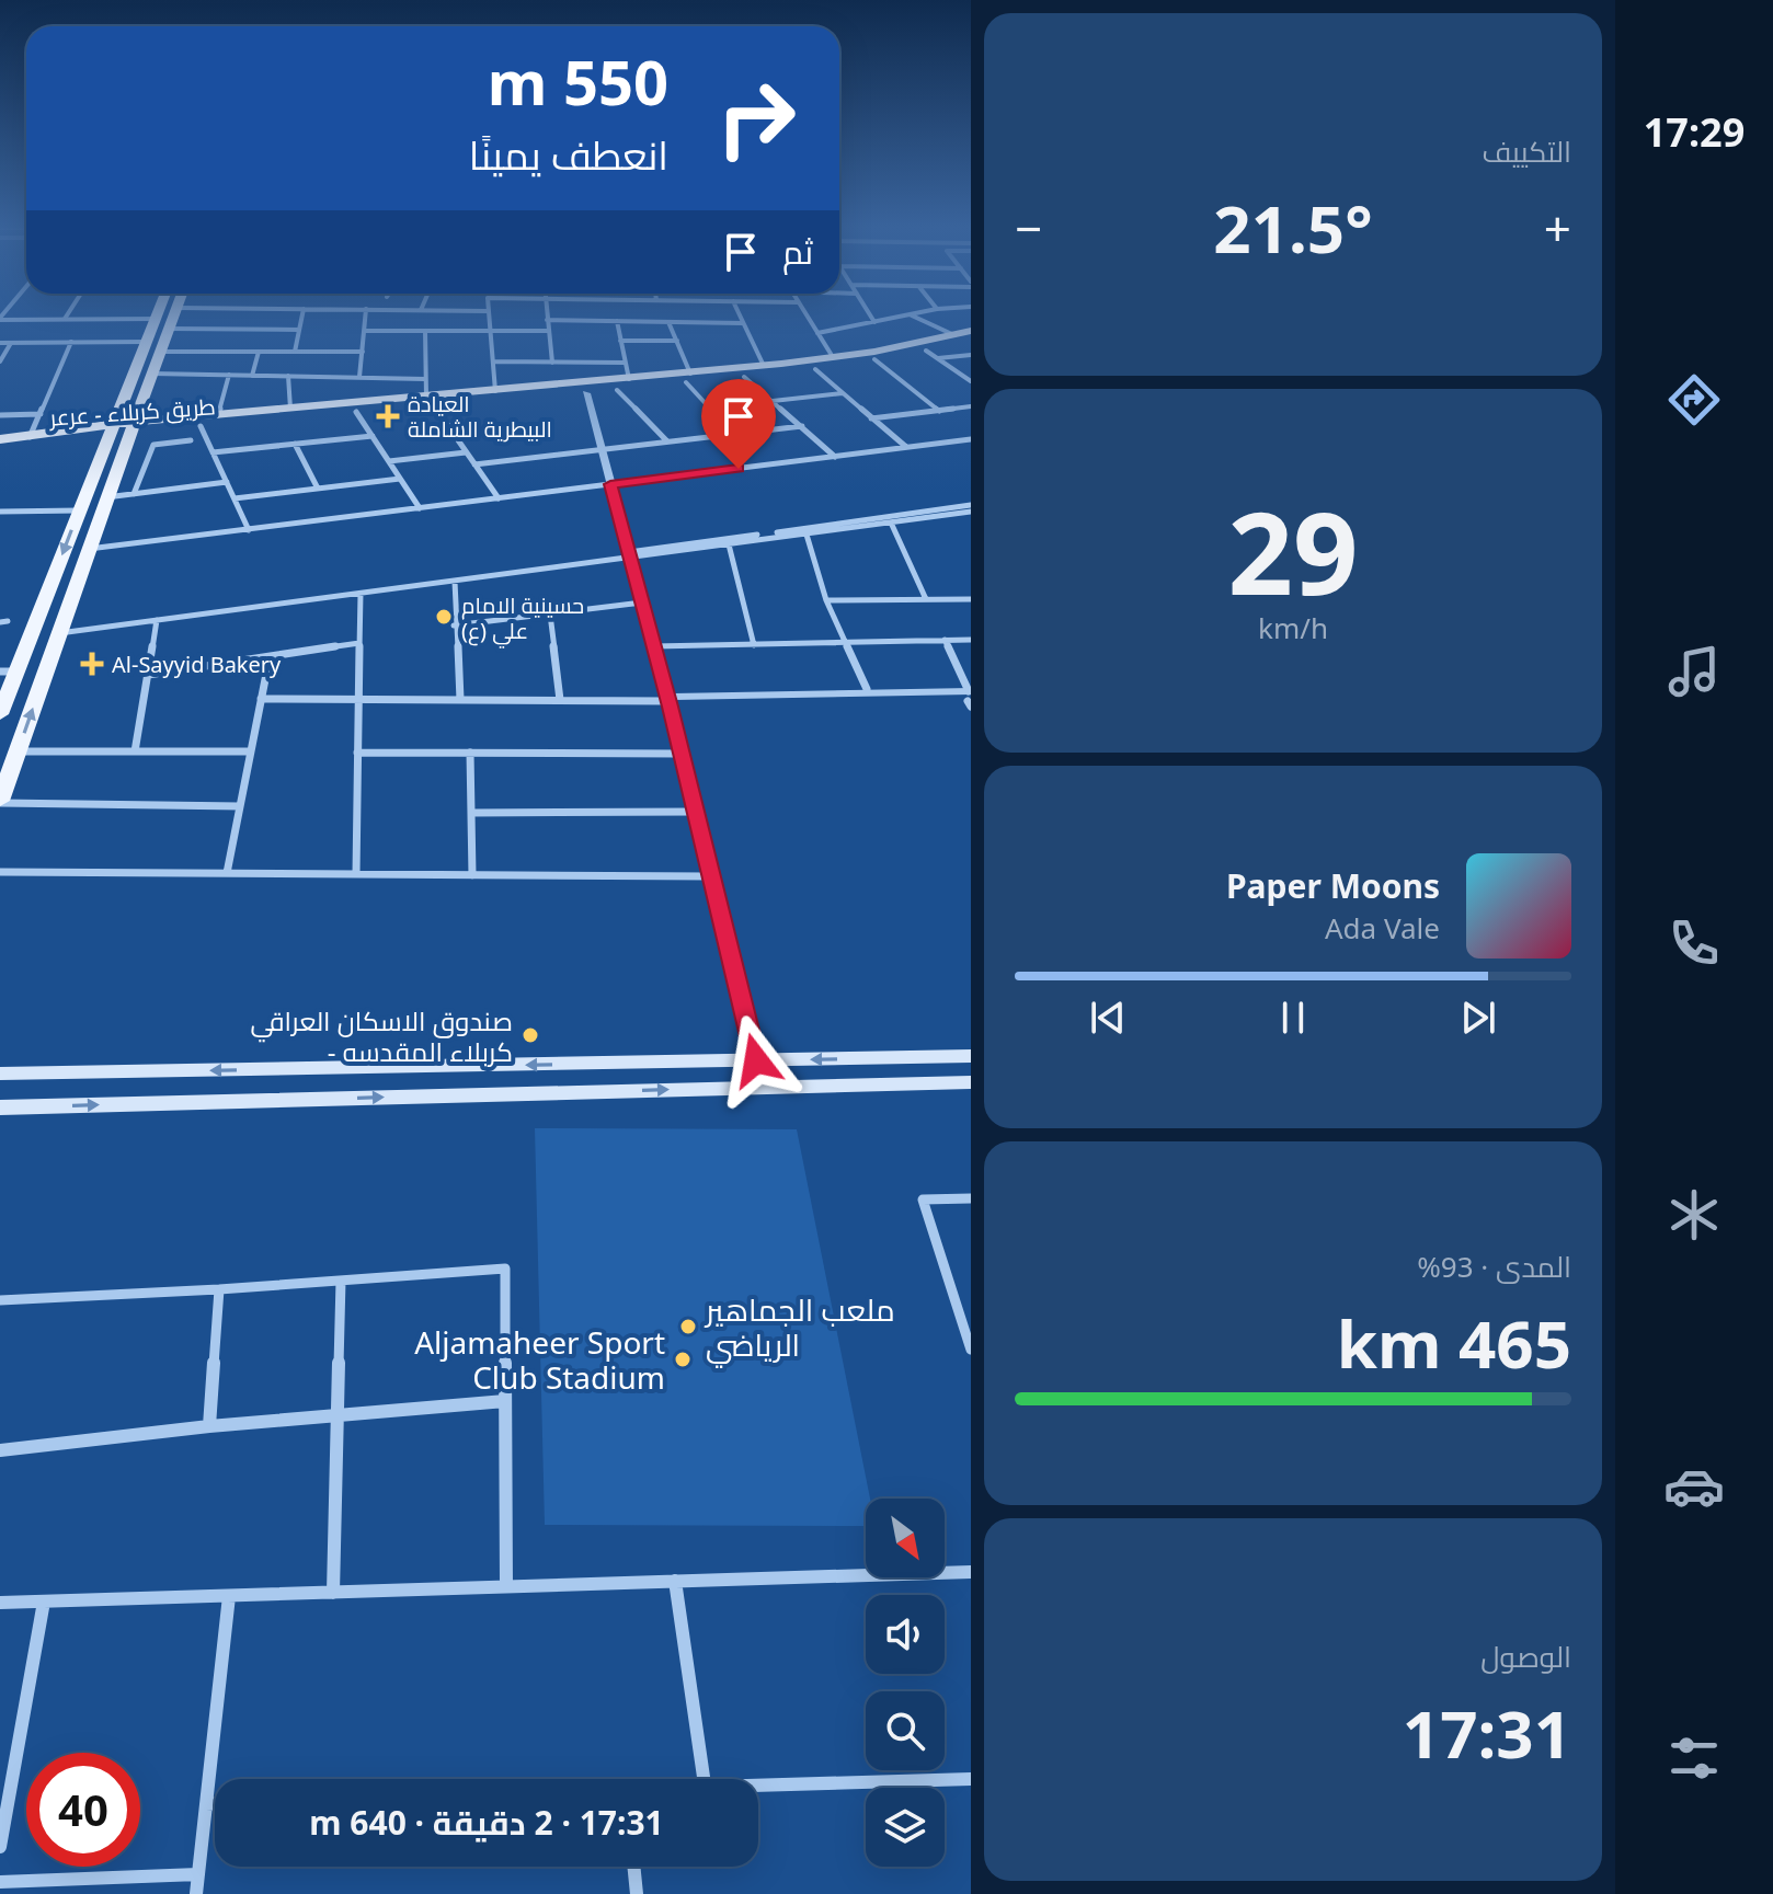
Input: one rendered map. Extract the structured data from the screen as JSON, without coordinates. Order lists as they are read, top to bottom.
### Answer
{
  "streets": {
    "main road": ["طريق كربلاء - عرعر"]
  },
  "places": {
    "health": ["العيادة البيطرية الشاملة", "Al-Sayyid Bakery"],
    "other": [
      "حسينية الامام علي (ع)",
      "صندوق الاسكان العراقي - كربلاء المقدسه",
      "ملعب الجماهير الرياضي",
      "Aljamaheer Sport Club Stadium"
    ]
  },
  "north": "bottom right",
  "page": {
    "tabs": "17:29",
    "tile": [
      "التكييف",
      ["29", "km/h"],
      ["المدى · 93%", "465 km"],
      ["الوصول", "17:31"]
    ],
    "turn": ["550 m", "انعطف يمينًا"],
    "heat": ["−", "21.5°", "+"],
    "then": "ثم",
    "song": ["Paper Moons", "Ada Vale"],
    "limit": "40",
    "trip": "17:31 · 2 دقيقة · 640 m"
  }
}
